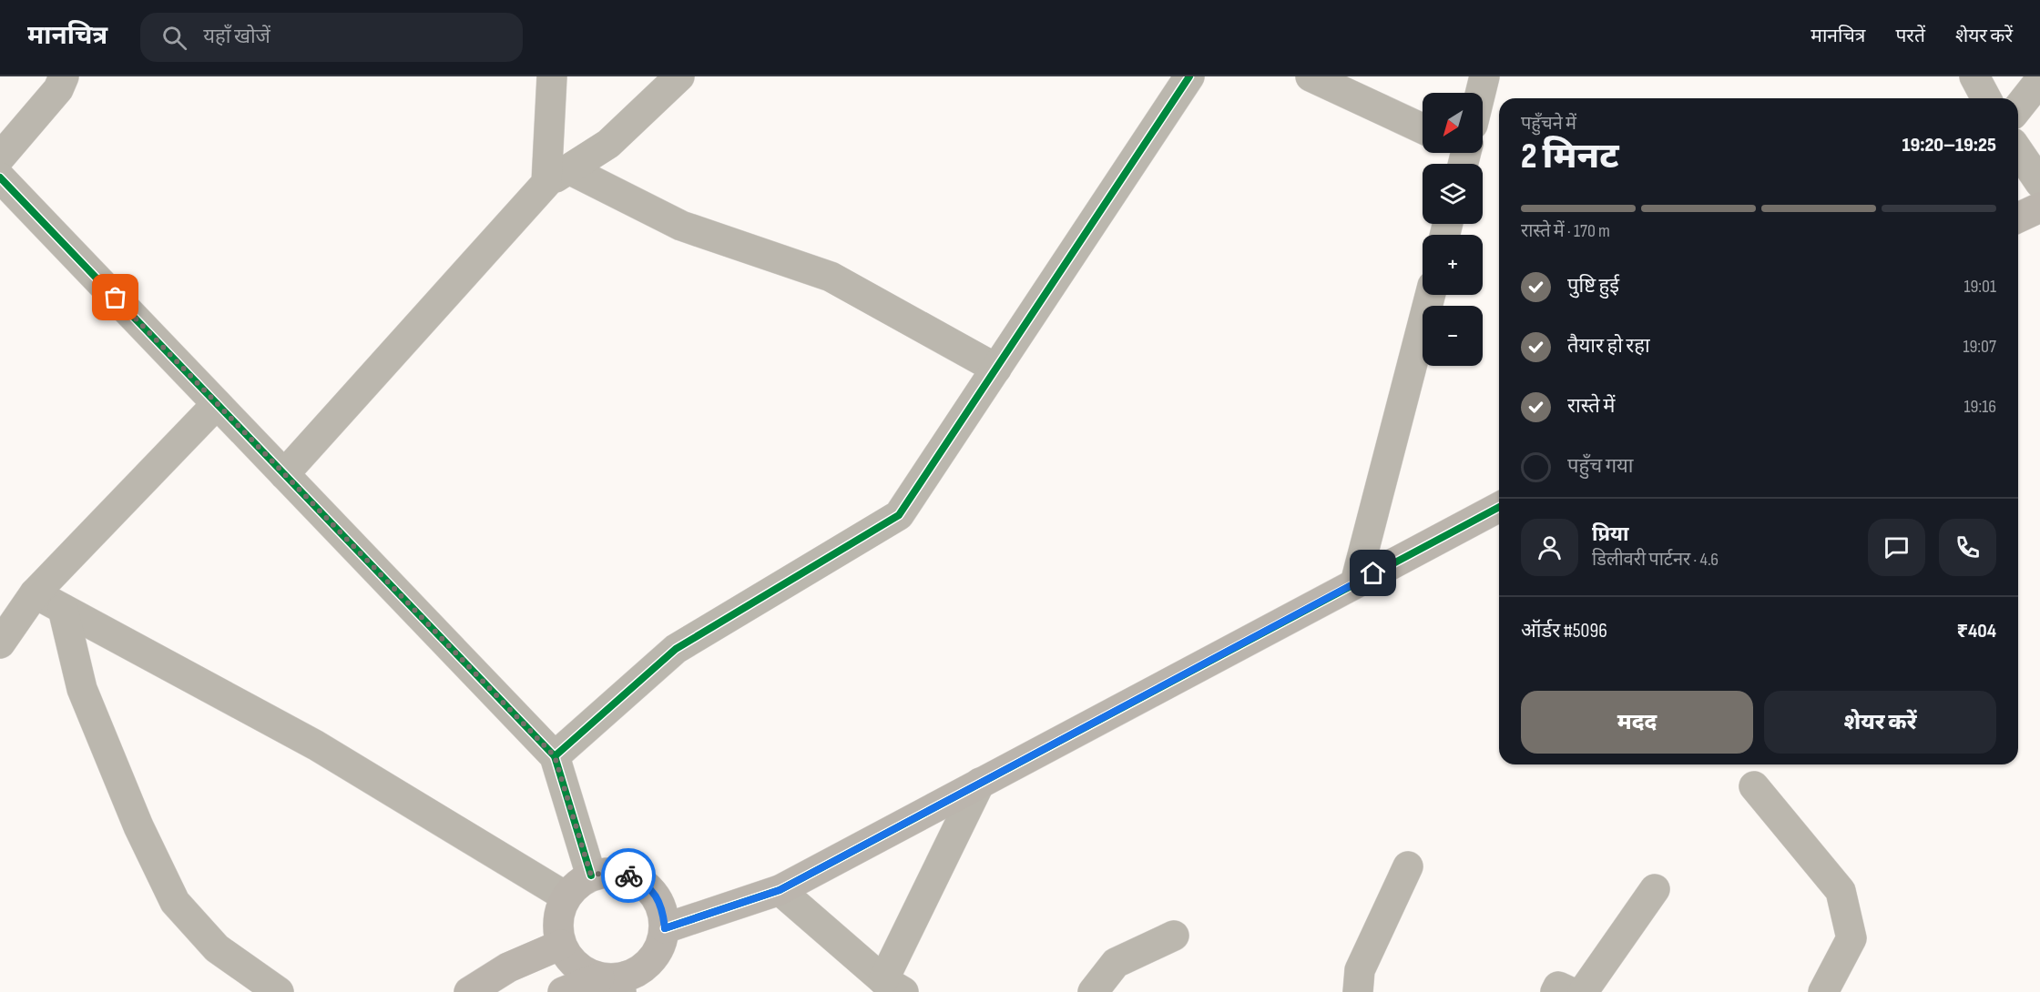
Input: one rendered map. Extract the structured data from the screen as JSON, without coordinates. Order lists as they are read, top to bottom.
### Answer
{
  "north": "bottom left",
  "page": {
    "header": "मानचित्र",
    "search": "यहाँ खोजें",
    "nav": ["मानचित्र", "परतें", "शेयर करें"],
    "map_buttons": ["+", "−"],
    "heading": ["2 मिनट", "पहुँचने में", "19:20–19:25"],
    "panel": [
      "प्रिया",
      "डिलीवरी पार्टनर · 4.6",
      "ऑर्डर #5096",
      "₹404"
    ],
    "bar": "रास्ते में · 170 m",
    "list": [
      ["पुष्टि हुई", "19:01"],
      ["तैयार हो रहा", "19:07"],
      ["रास्ते में", "19:16"],
      "पहुँच गया"
    ],
    "buttons": ["मदद", "शेयर करें"]
  }
}
